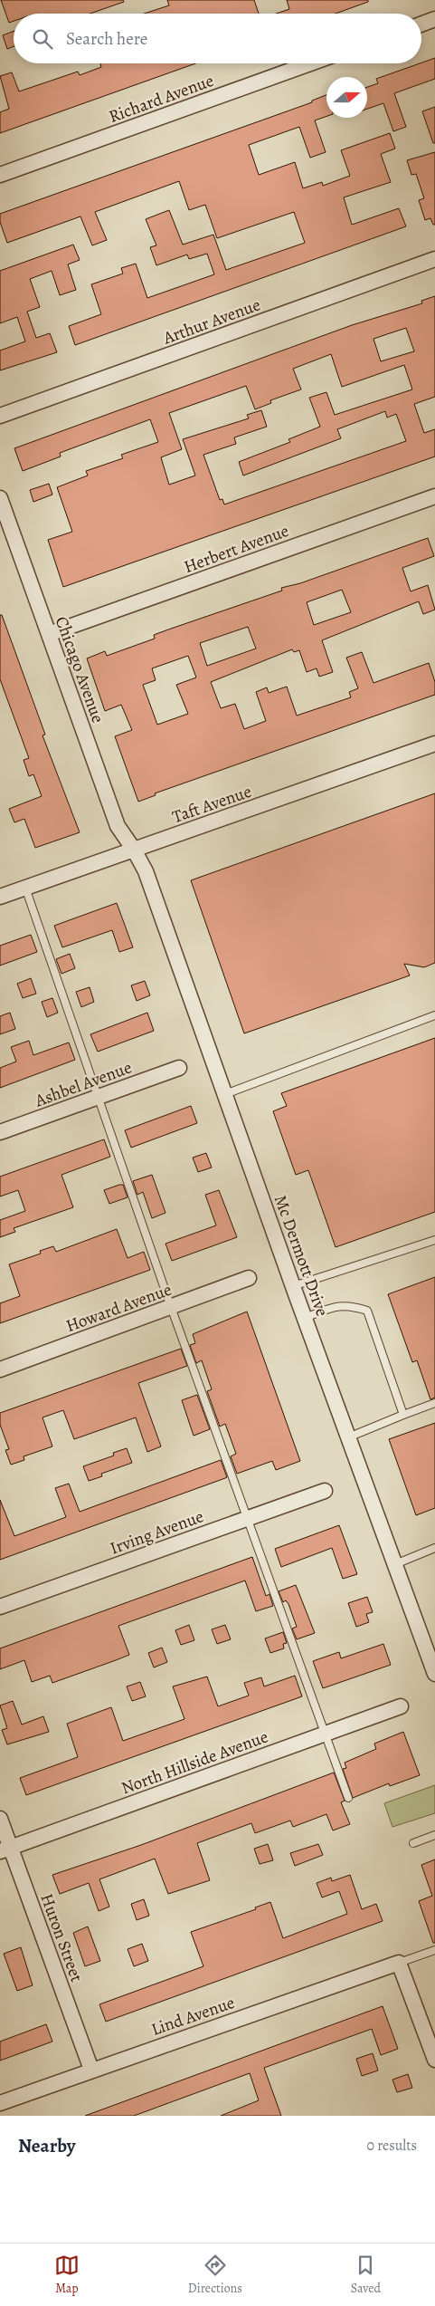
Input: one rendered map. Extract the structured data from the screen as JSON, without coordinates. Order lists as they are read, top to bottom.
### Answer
{
  "streets": {
    "street": [
      "Richard Avenue",
      "Arthur Avenue",
      "Herbert Avenue",
      "Chicago Avenue",
      "Taft Avenue",
      "Ashbel Avenue",
      "Mc Dermott Drive",
      "Howard Avenue",
      "Irving Avenue",
      "North Hillside Avenue",
      "Huron Street",
      "Lind Avenue"
    ]
  },
  "crossings": [
    ["Herbert Avenue", "Chicago Avenue"],
    ["Chicago Avenue", "Taft Avenue"],
    ["Chicago Avenue", "Mc Dermott Drive"],
    ["Taft Avenue", "Mc Dermott Drive"],
    ["North Hillside Avenue", "Huron Street"],
    ["Huron Street", "Lind Avenue"]
  ],
  "north": "right",
  "page": {
    "search": "Search here",
    "heading": ["Nearby", "0 results"],
    "nav": ["Map", "Directions", "Saved"]
  }
}
